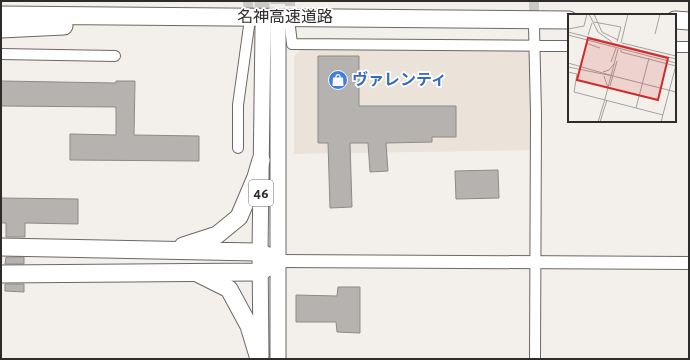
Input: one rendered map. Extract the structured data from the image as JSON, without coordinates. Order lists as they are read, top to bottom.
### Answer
{
  "streets": {
    "highway": ["名神高速道路"],
    "main road": ["46"]
  },
  "crossings": [
    ["名神高速道路", "46"]
  ],
  "places": {
    "shop": ["ヴァレンティ"]
  }
}
